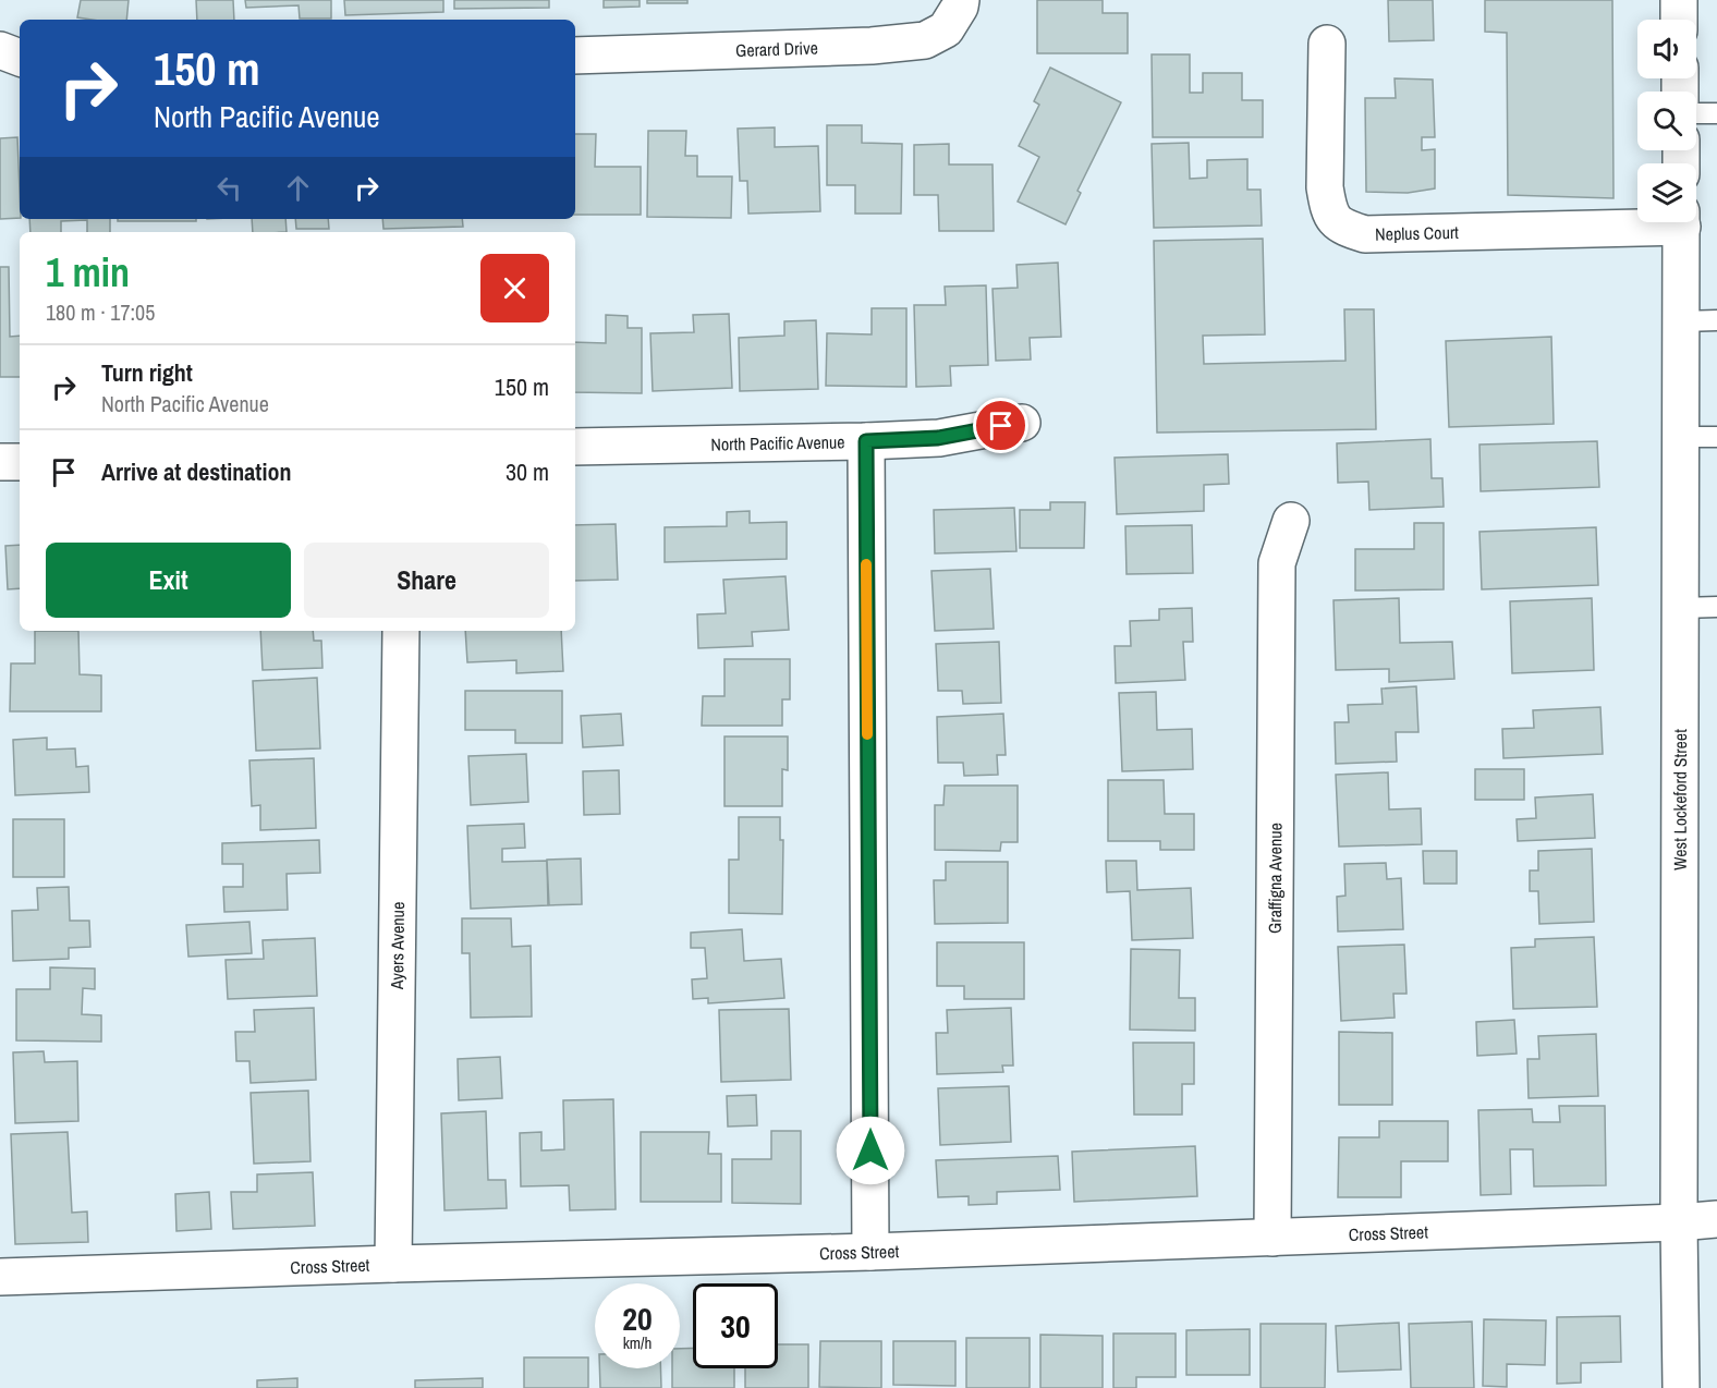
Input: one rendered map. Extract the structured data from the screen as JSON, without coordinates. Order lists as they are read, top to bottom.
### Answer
{
  "streets": {
    "street": [
      "Gerard Drive",
      "Neplus Court",
      "North Pacific Avenue",
      "West Lockeford Street",
      "Graffigna Avenue",
      "Ayers Avenue",
      "Cross Street"
    ]
  },
  "crossings": [
    ["West Lockeford Street", "Cross Street"],
    ["Graffigna Avenue", "Cross Street"],
    ["Ayers Avenue", "Cross Street"]
  ],
  "page": {
    "turn": ["150 m", "North Pacific Avenue"],
    "heading": ["1 min", "180 m · 17:05"],
    "list": [
      {
        "name": "Turn right",
        "note": "North Pacific Avenue",
        "value": "150 m"
      },
      {
        "name": "Arrive at destination",
        "value": "30 m"
      }
    ],
    "buttons": ["Exit", "Share"],
    "speed": "20 km/h",
    "limit": "30"
  }
}
